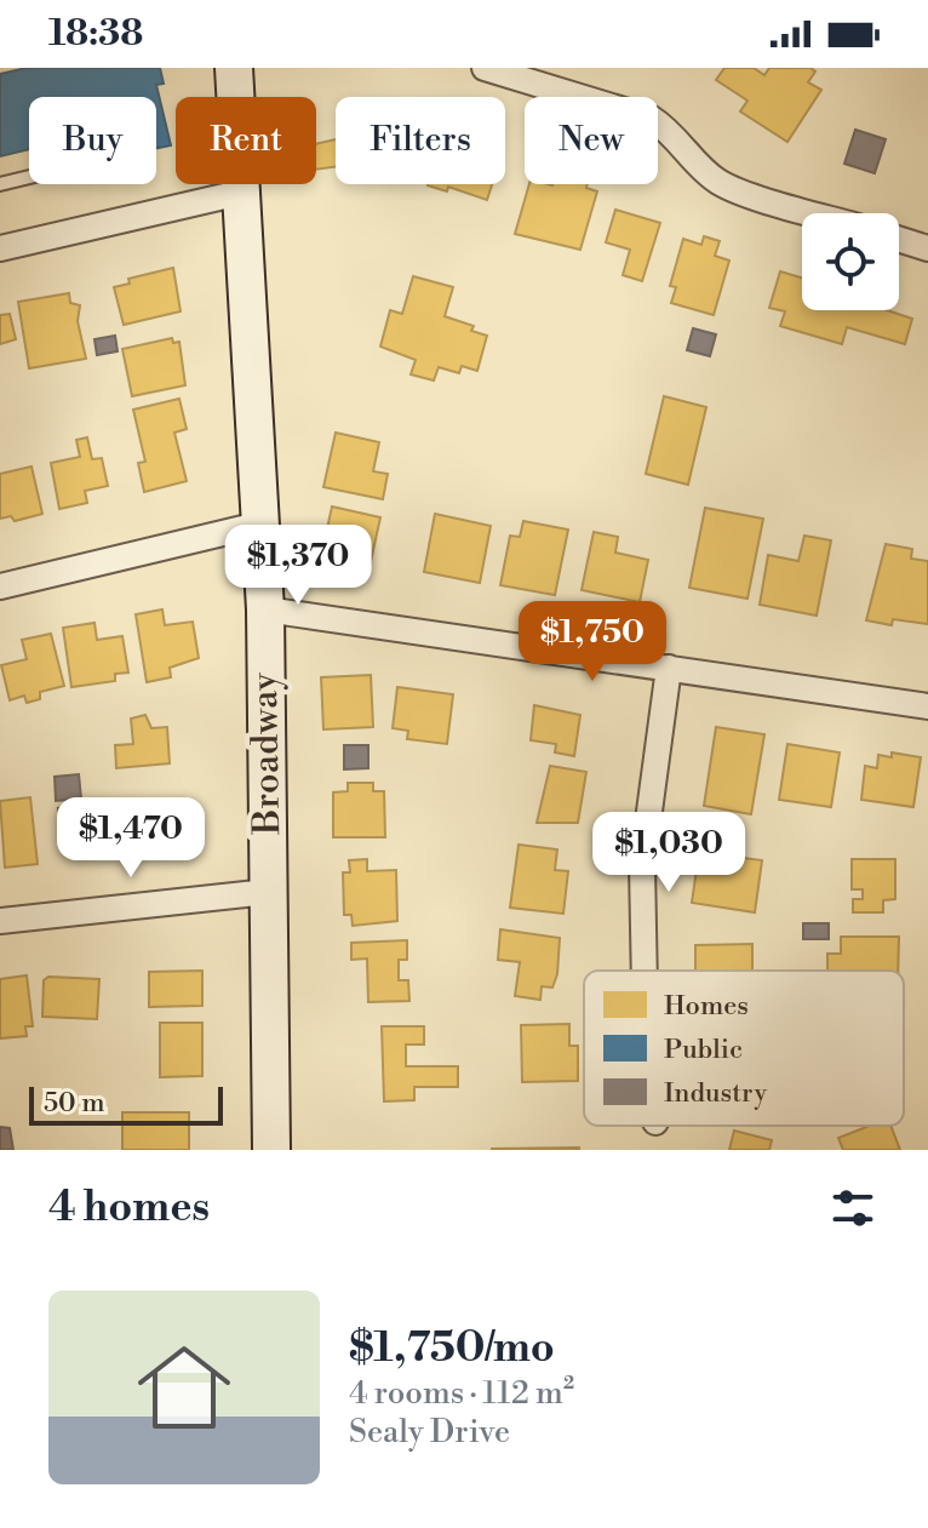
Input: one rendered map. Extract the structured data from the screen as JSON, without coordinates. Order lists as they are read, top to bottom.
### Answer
{
  "streets": {
    "main road": ["Broadway"]
  },
  "legend": ["Homes", "Public", "Industry"],
  "scale_bar": "50 m",
  "page": {
    "status": "18:38",
    "chip": [
      "Buy",
      "Rent",
      "Filters",
      "New"
    ],
    "price": [
      "$1,370",
      "$1,750",
      "$1,470",
      "$1,030"
    ],
    "scale": "50 m",
    "heading": "4 homes",
    "list": [
      {
        "name": "$1,750/mo",
        "note": "4 rooms · 112 m² · Sealy Drive"
      }
    ]
  }
}
